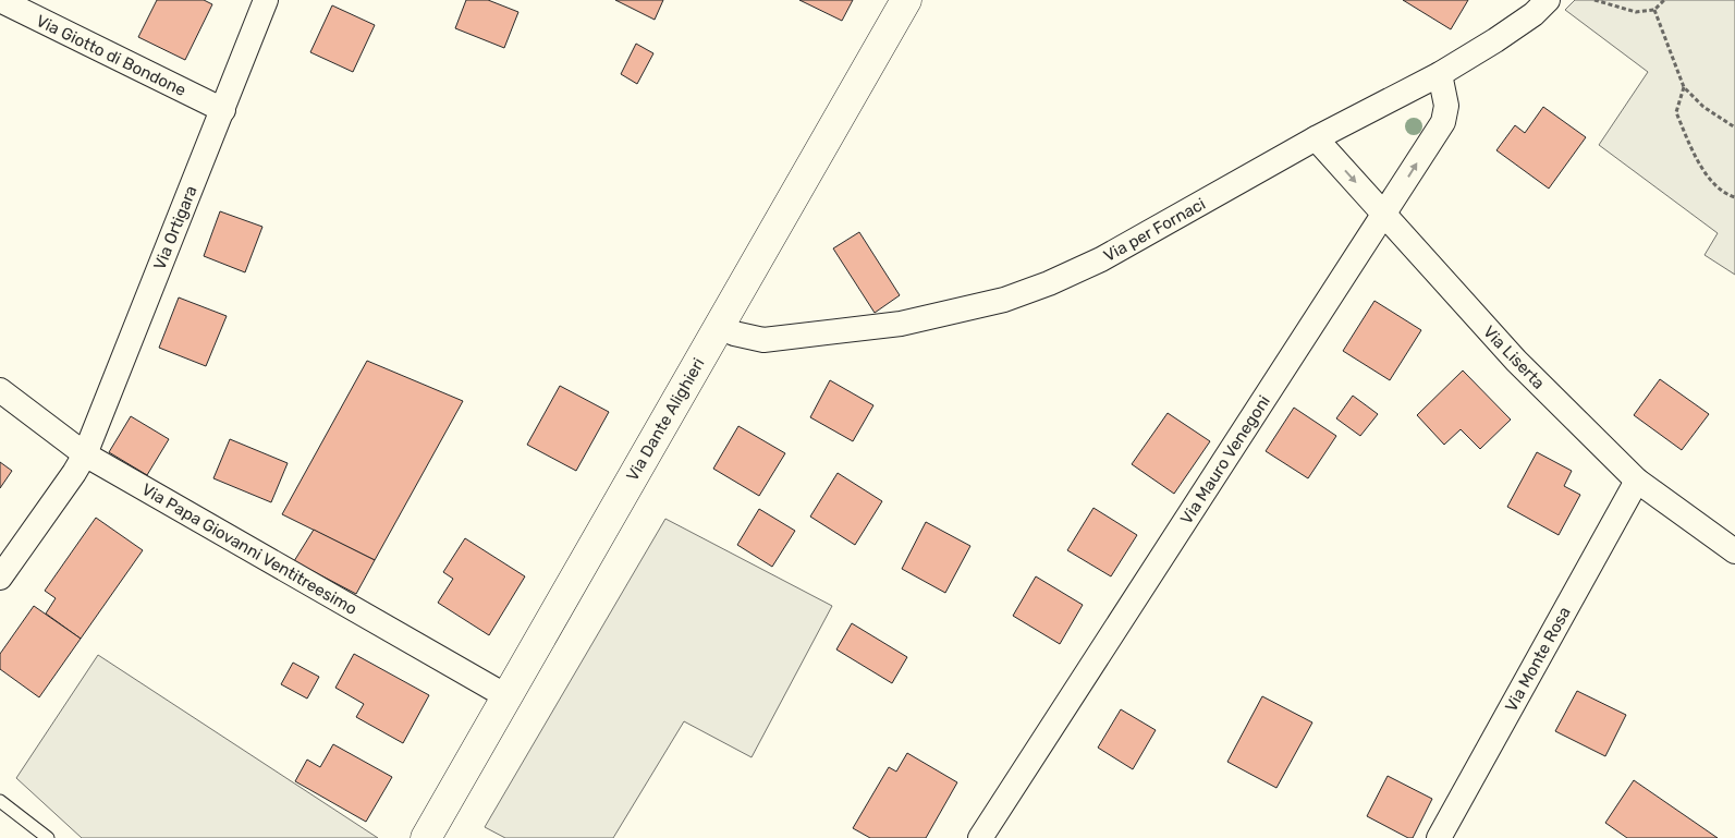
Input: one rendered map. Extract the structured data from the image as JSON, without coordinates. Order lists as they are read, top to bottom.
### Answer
{
  "streets": {
    "street": [
      "Via Giotto di Bondone",
      "Via Ortigara",
      "Via per Fornaci",
      "Via Liserta",
      "Via Dante Alighieri",
      "Via Mauro Venegoni",
      "Via Papa Giovanni Ventitreesimo",
      "Via Monte Rosa"
    ]
  },
  "crossings": [
    ["Via Giotto di Bondone", "Via Ortigara"],
    ["Via Ortigara", "Via Papa Giovanni Ventitreesimo"],
    ["Via per Fornaci", "Via Liserta"],
    ["Via per Fornaci", "Via Dante Alighieri"],
    ["Via per Fornaci", "Via Mauro Venegoni"],
    ["Via Liserta", "Via Mauro Venegoni"],
    ["Via Liserta", "Via Monte Rosa"],
    ["Via Dante Alighieri", "Via Papa Giovanni Ventitreesimo"]
  ]
}
